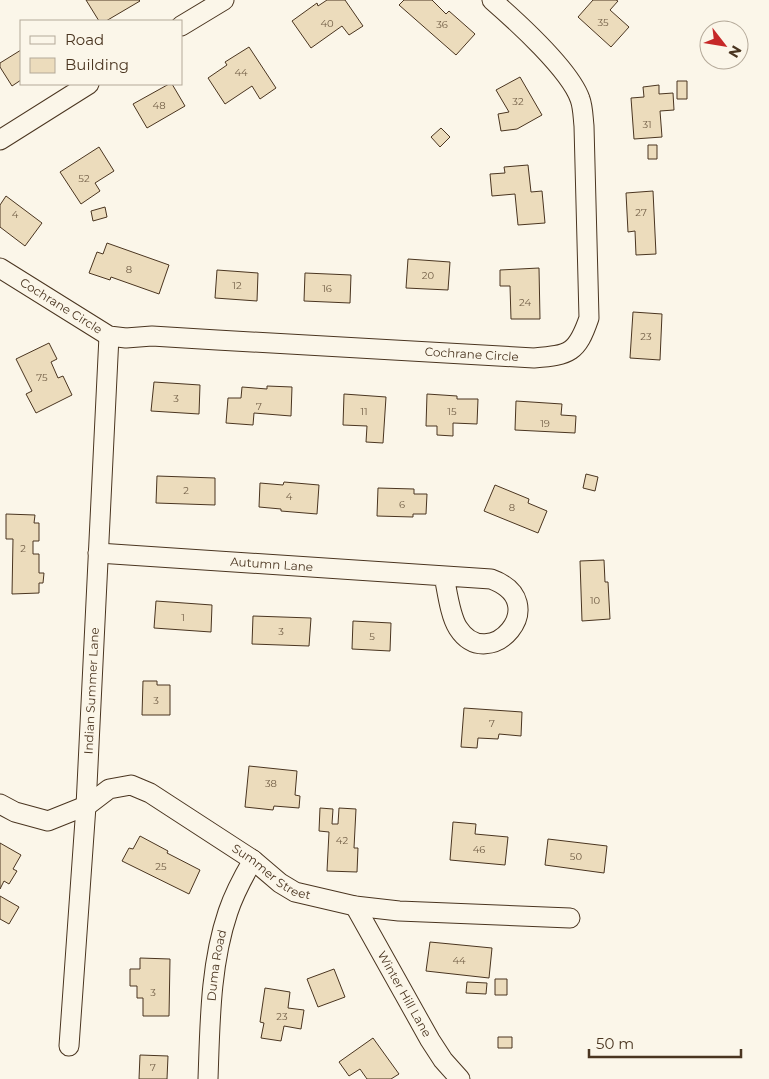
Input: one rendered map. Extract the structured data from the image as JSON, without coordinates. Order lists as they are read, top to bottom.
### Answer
{
  "streets": {
    "street": [
      "Cochrane Circle",
      "Autumn Lane",
      "Indian Summer Lane",
      "Summer Street",
      "Duma Road",
      "Winter Hill Lane"
    ]
  },
  "crossings": [
    ["Cochrane Circle", "Indian Summer Lane"],
    ["Autumn Lane", "Indian Summer Lane"],
    ["Indian Summer Lane", "Summer Street"],
    ["Summer Street", "Duma Road"],
    ["Summer Street", "Winter Hill Lane"]
  ],
  "house_numbers": [
    "35",
    "40",
    "36",
    "44",
    "32",
    "48",
    "31",
    "52",
    "27",
    "4",
    "8",
    "20",
    "12",
    "16",
    "24",
    "23",
    "75",
    "3",
    "7",
    "11",
    "15",
    "19",
    "2",
    "4",
    "6",
    "8",
    "2",
    "10",
    "1",
    "3",
    "5",
    "3",
    "7",
    "38",
    "42",
    "46",
    "50",
    "25",
    "44",
    "3",
    "23",
    "7"
  ],
  "legend": ["Road", "Building"],
  "scale_bar": "50 m",
  "north": "bottom right"
}
